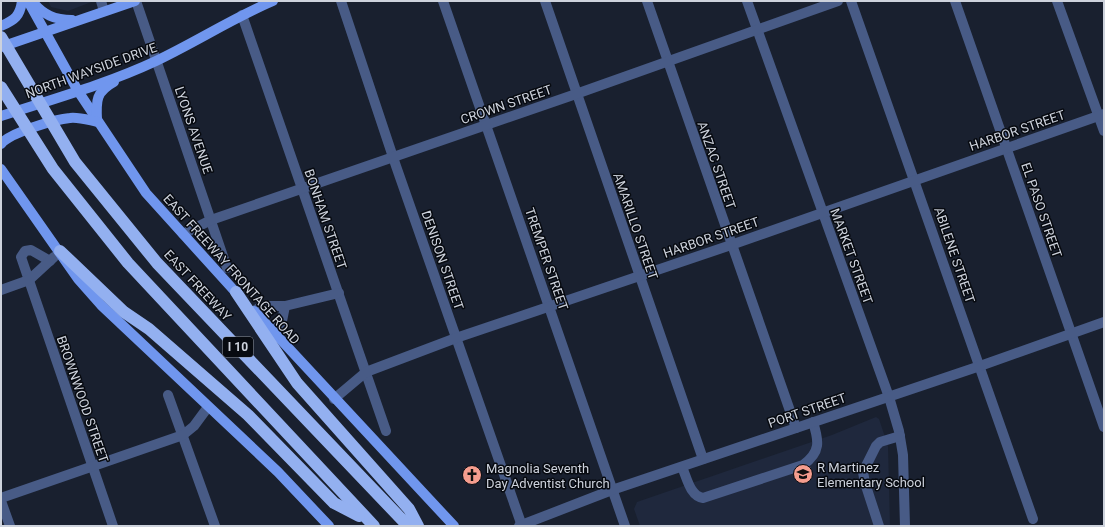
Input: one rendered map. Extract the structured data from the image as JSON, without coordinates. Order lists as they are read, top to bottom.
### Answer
{
  "streets": {
    "highway": ["EAST FREEWAY", "I 10"],
    "main road": ["NORTH WAYSIDE DRIVE", "EAST FREEWAY FRONTAGE ROAD"],
    "street": [
      "CROWN STREET",
      "LYONS AVENUE",
      "HARBOR STREET",
      "ANZAC STREET",
      "EL PASO STREET",
      "BONHAM STREET",
      "AMARILLO STREET",
      "ABILENE STREET",
      "MARKET STREET",
      "TREMPER STREET",
      "DENISON STREET",
      "BROWNWOOD STREET",
      "PORT STREET"
    ]
  },
  "crossings": [
    ["NORTH WAYSIDE DRIVE", "LYONS AVENUE"],
    ["NORTH WAYSIDE DRIVE", "BONHAM STREET"],
    ["NORTH WAYSIDE DRIVE", "EAST FREEWAY FRONTAGE ROAD"],
    ["CROWN STREET", "LYONS AVENUE"],
    ["CROWN STREET", "ANZAC STREET"],
    ["CROWN STREET", "BONHAM STREET"],
    ["CROWN STREET", "AMARILLO STREET"],
    ["CROWN STREET", "MARKET STREET"],
    ["CROWN STREET", "TREMPER STREET"],
    ["CROWN STREET", "DENISON STREET"],
    ["CROWN STREET", "EAST FREEWAY FRONTAGE ROAD"],
    ["HARBOR STREET", "ANZAC STREET"],
    ["HARBOR STREET", "EL PASO STREET"],
    ["HARBOR STREET", "BONHAM STREET"],
    ["HARBOR STREET", "AMARILLO STREET"],
    ["HARBOR STREET", "ABILENE STREET"],
    ["HARBOR STREET", "MARKET STREET"],
    ["HARBOR STREET", "TREMPER STREET"],
    ["HARBOR STREET", "DENISON STREET"],
    ["HARBOR STREET", "EAST FREEWAY FRONTAGE ROAD"],
    ["ANZAC STREET", "PORT STREET"],
    ["EL PASO STREET", "PORT STREET"],
    ["AMARILLO STREET", "PORT STREET"],
    ["ABILENE STREET", "PORT STREET"],
    ["MARKET STREET", "PORT STREET"],
    ["TREMPER STREET", "PORT STREET"],
    ["DENISON STREET", "PORT STREET"]
  ],
  "places": {
    "school or university": ["R Martinez Elementary School"],
    "church": ["Magnolia Seventh Day Adventist Church"]
  }
}
